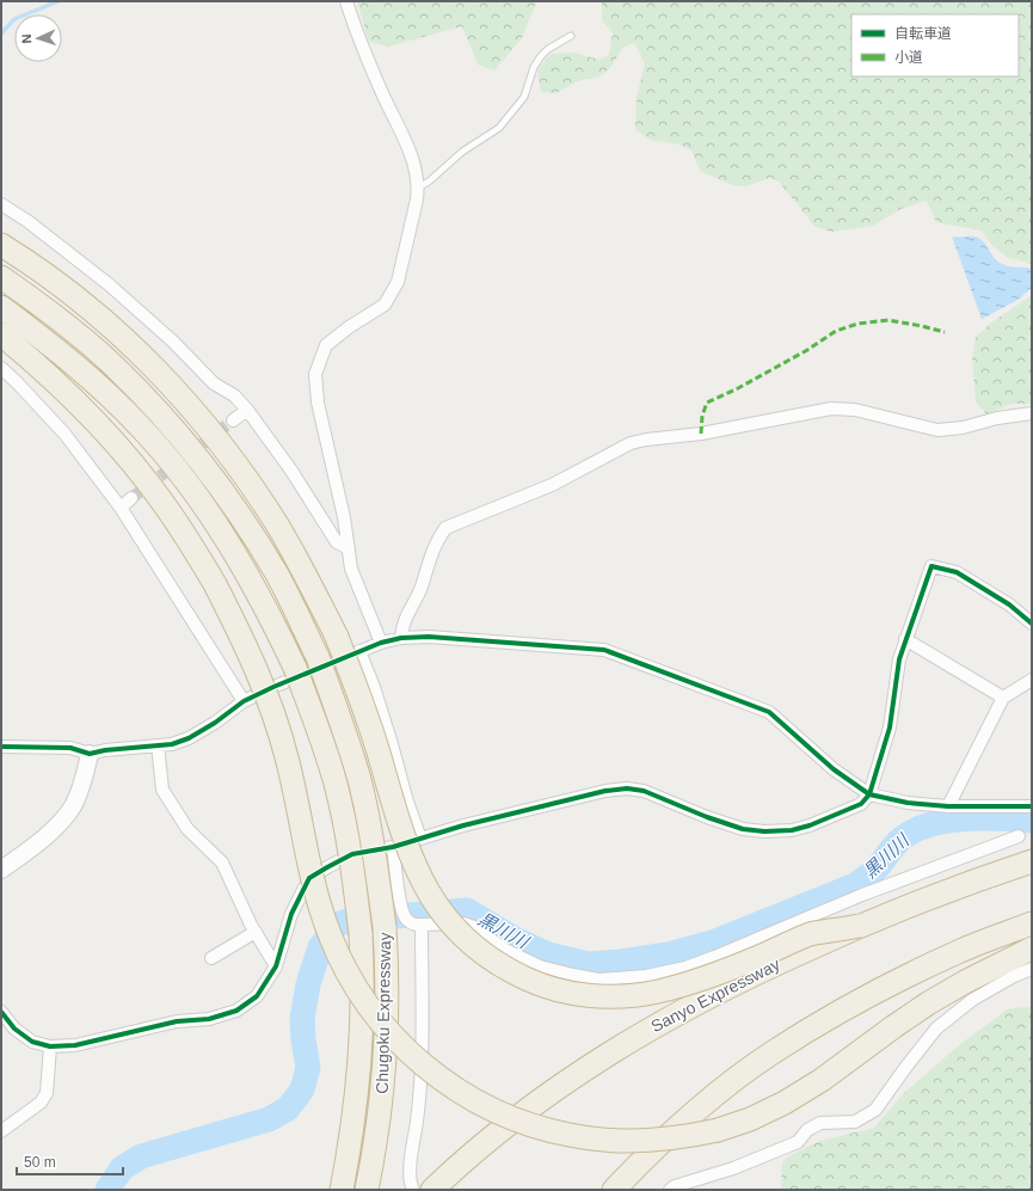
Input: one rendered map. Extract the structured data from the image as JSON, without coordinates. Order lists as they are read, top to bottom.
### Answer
{
  "streets": {
    "highway": ["Sanyo Expressway", "Chugoku Expressway"]
  },
  "water": ["黒川川"],
  "legend": ["自転車道", "小道"],
  "scale_bar": "50 m",
  "north": "left"
}
